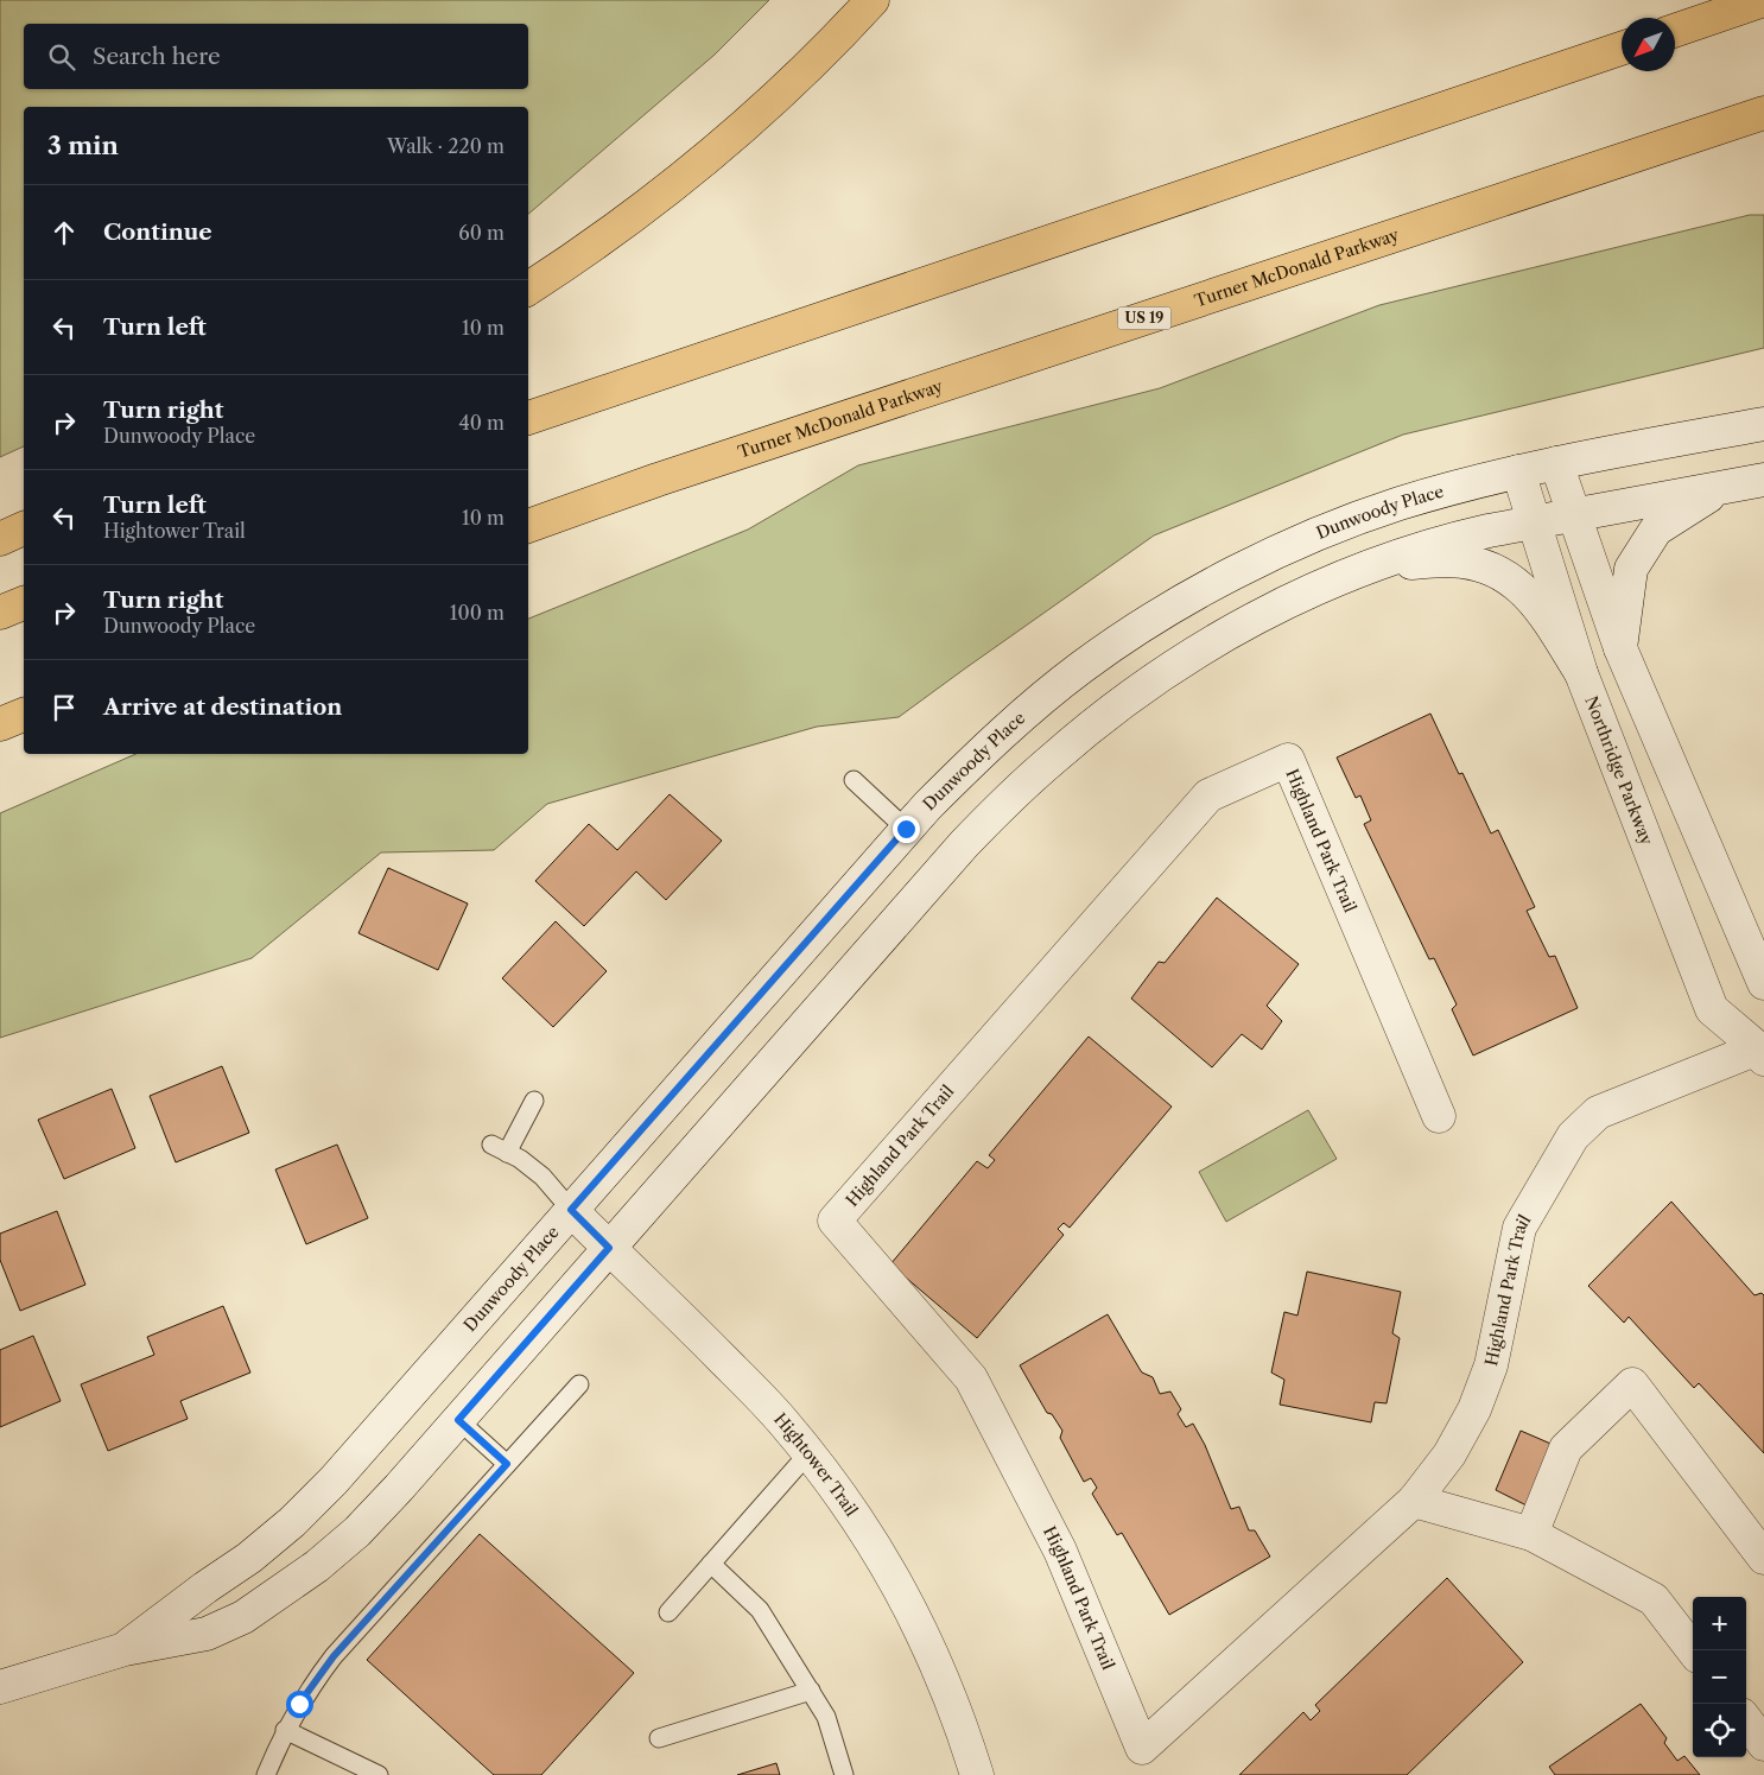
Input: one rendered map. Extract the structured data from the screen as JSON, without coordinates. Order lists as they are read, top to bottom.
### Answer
{
  "streets": {
    "highway": ["Turner McDonald Parkway", "US 19"],
    "street": [
      "Dunwoody Place",
      "Northridge Parkway",
      "Highland Park Trail",
      "Hightower Trail"
    ]
  },
  "crossings": [
    ["Dunwoody Place", "Northridge Parkway"],
    ["Dunwoody Place", "Hightower Trail"],
    ["Northridge Parkway", "Highland Park Trail"]
  ],
  "north": "bottom left",
  "page": {
    "search": "Search here",
    "heading": ["3 min", "Walk · 220 m"],
    "list": [
      ["Continue", "60 m"],
      ["Turn left", "10 m"],
      ["Turn right", "Dunwoody Place", "40 m"],
      ["Turn left", "Hightower Trail", "10 m"],
      ["Turn right", "Dunwoody Place", "100 m"],
      "Arrive at destination"
    ],
    "map_buttons": ["+", "−"]
  }
}
